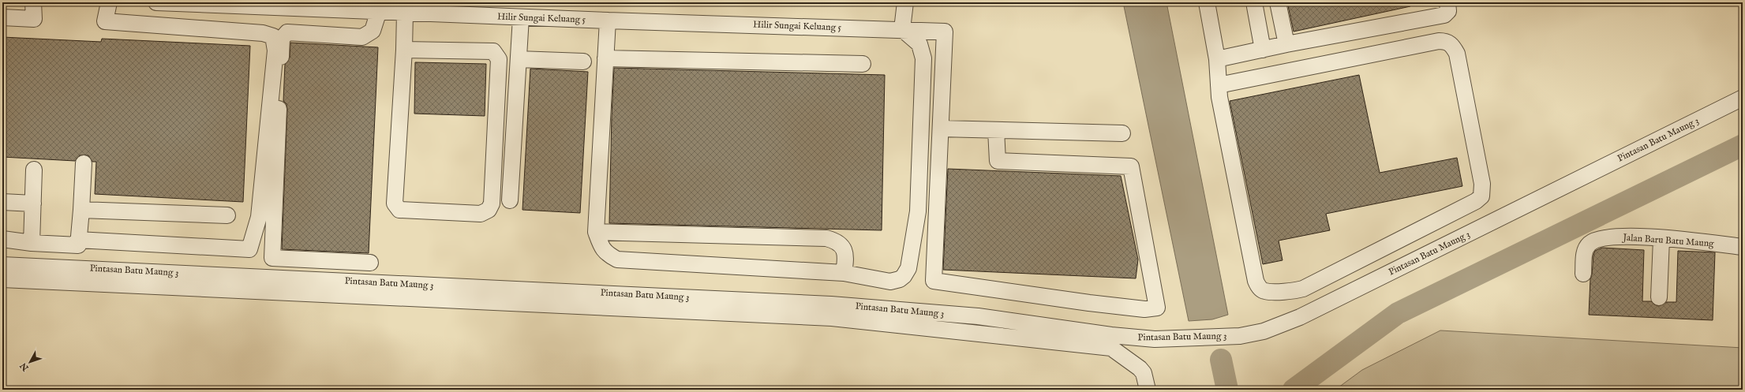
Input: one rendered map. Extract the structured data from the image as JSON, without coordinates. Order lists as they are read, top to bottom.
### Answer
{
  "streets": {
    "street": ["Hilir Sungai Keluang 5", "Pintasan Batu Maung 3", "Jalan Baru Batu Maung"]
  },
  "north": "bottom left"
}
